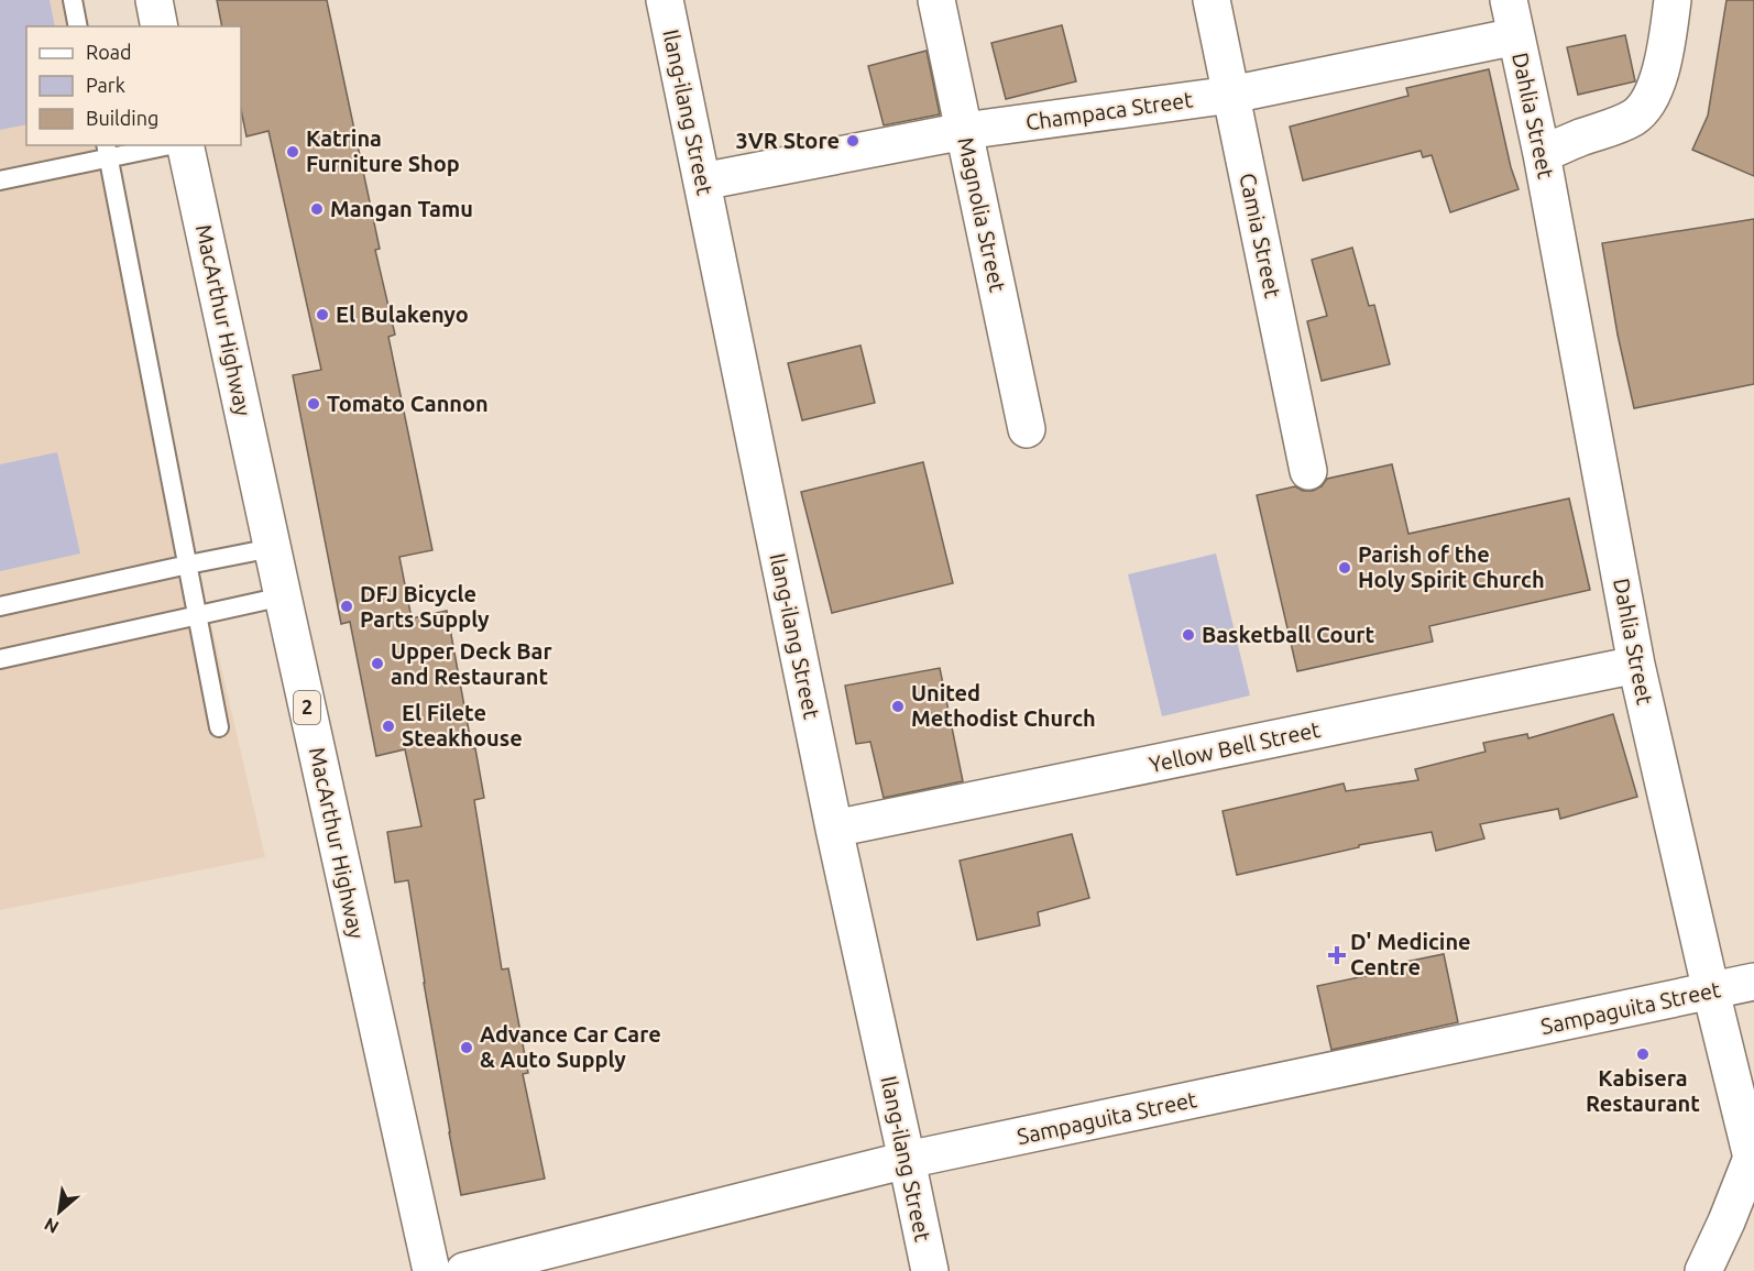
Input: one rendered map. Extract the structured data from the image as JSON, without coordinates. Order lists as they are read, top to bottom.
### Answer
{
  "streets": {
    "main road": [
      "Champaca Street",
      "Ilang-ilang Street",
      "Dahlia Street",
      "Magnolia Street",
      "Camia Street",
      "MacArthur Highway",
      "2",
      "Yellow Bell Street",
      "Sampaguita Street"
    ]
  },
  "crossings": [
    ["Champaca Street", "Ilang-ilang Street"],
    ["Champaca Street", "Dahlia Street"],
    ["Champaca Street", "Magnolia Street"],
    ["Champaca Street", "Camia Street"],
    ["Ilang-ilang Street", "Yellow Bell Street"],
    ["Ilang-ilang Street", "Sampaguita Street"],
    ["Dahlia Street", "Yellow Bell Street"],
    ["Dahlia Street", "Sampaguita Street"]
  ],
  "places": {
    "other": [
      "3VR Store",
      "Katrina Furniture Shop",
      "Mangan Tamu",
      "El Bulakenyo",
      "Tomato Cannon",
      "Parish of the Holy Spirit Church",
      "DFJ Bicycle Parts Supply",
      "Basketball Court",
      "Upper Deck Bar and Restaurant",
      "United Methodist Church",
      "El Filete Steakhouse",
      "Advance Car Care & Auto Supply",
      "Kabisera Restaurant"
    ],
    "health": ["D' Medicine Centre"]
  },
  "legend": ["Road", "Park", "Building"],
  "north": "bottom left"
}
